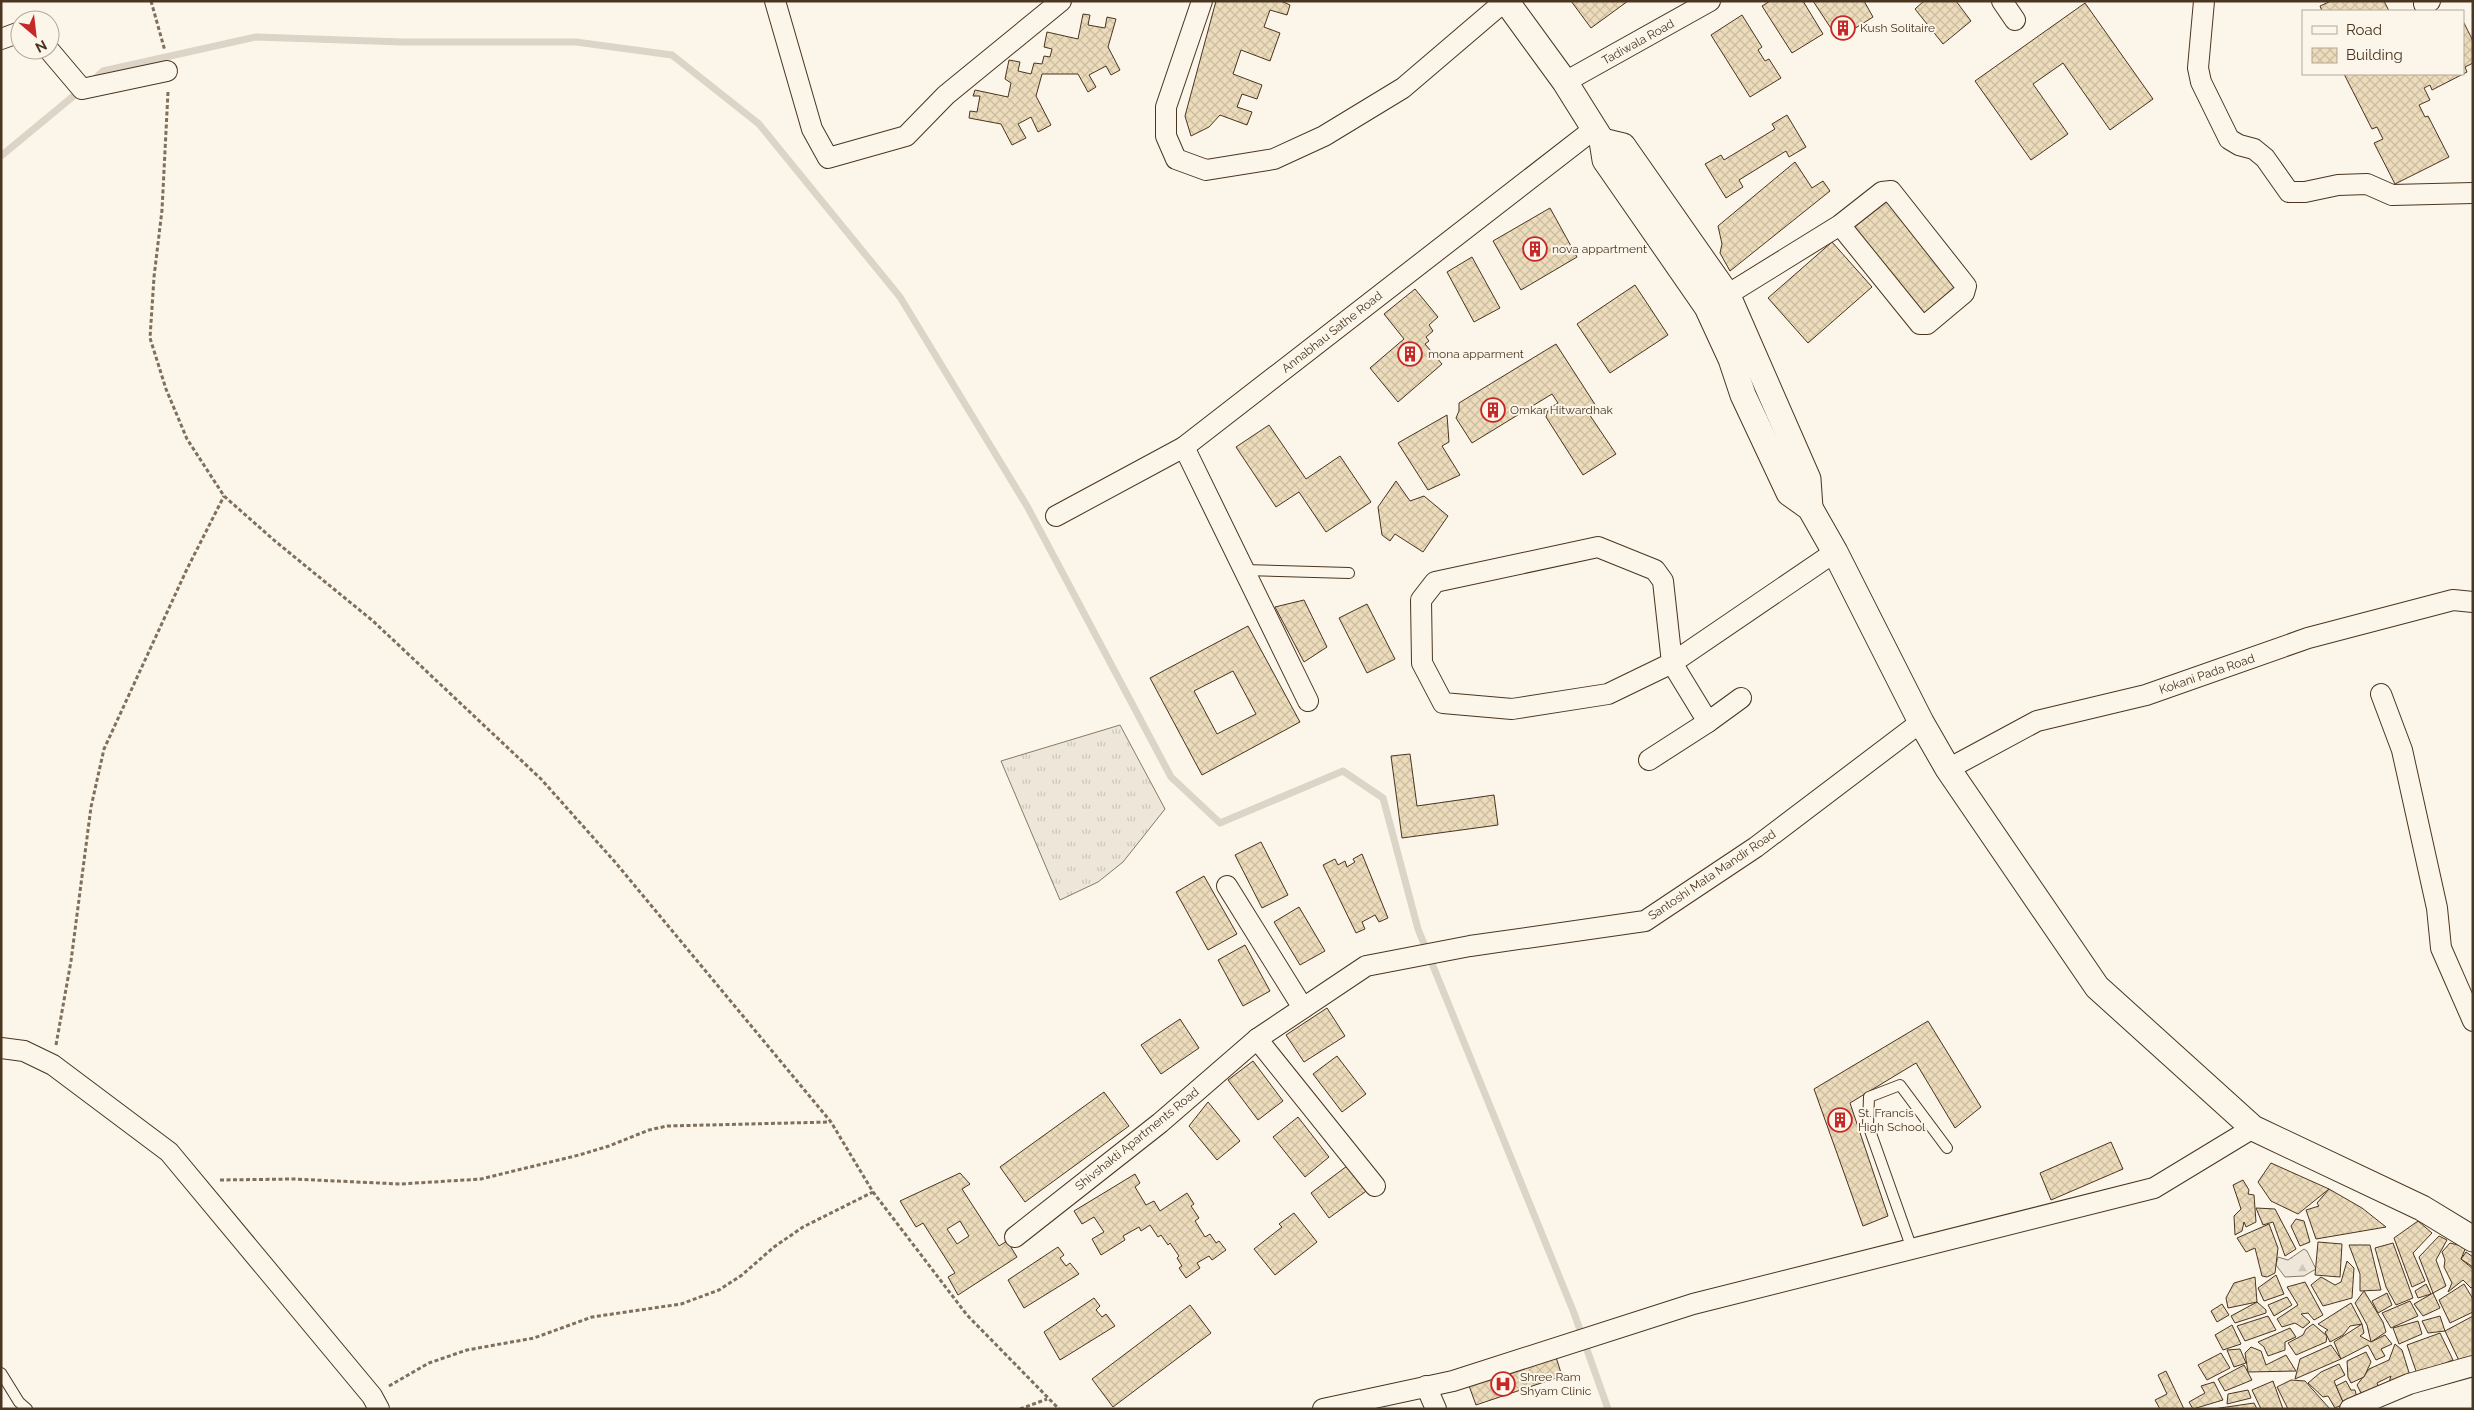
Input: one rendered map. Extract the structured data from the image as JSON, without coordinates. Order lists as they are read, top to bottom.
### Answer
{
  "streets": {
    "street": [
      "Tadiwala Road",
      "Annabhau Sathe Road",
      "Kokani Pada Road",
      "Santoshi Mata Mandir Road",
      "Shivshakti Apartments Road"
    ]
  },
  "crossings": [
    ["Santoshi Mata Mandir Road", "Shivshakti Apartments Road"]
  ],
  "places": {
    "building": [
      "Kush Solitaire",
      "nova appartment",
      "mona apparment",
      "Omkar Hitwardhak",
      "St. Francis High School"
    ],
    "hospital": ["Shree Ram Shyam Clinic"]
  },
  "legend": ["Road", "Building"],
  "north": "bottom right"
}
